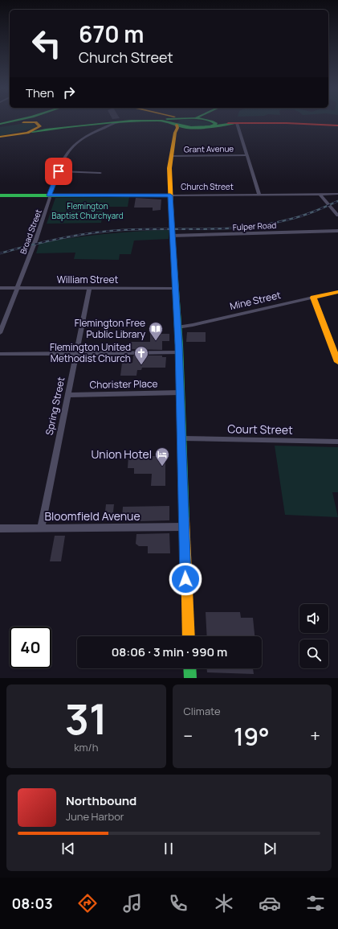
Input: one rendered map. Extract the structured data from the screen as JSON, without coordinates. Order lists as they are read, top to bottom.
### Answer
{
  "streets": {
    "main road": ["Church Street", "Mine Street"],
    "street": [
      "Grant Avenue",
      "Fulper Road",
      "Broad Street",
      "William Street",
      "Chorister Place",
      "Spring Street",
      "Court Street",
      "Bloomfield Avenue"
    ]
  },
  "crossings": [
    ["Church Street", "Broad Street"],
    ["Broad Street", "William Street"],
    ["William Street", "Spring Street"],
    ["Chorister Place", "Spring Street"],
    ["Spring Street", "Bloomfield Avenue"]
  ],
  "parks": ["Flemington Baptist Churchyard"],
  "places": {
    "library": ["Flemington Free Public Library"],
    "church": ["Flemington United Methodist Church"],
    "hotel": ["Union Hotel"]
  },
  "page": {
    "turn": ["670 m", "Church Street"],
    "then": "Then",
    "limit": "40",
    "trip": "08:06 · 3 min · 990 m",
    "tile": [
      ["31", "km/h"],
      "Climate"
    ],
    "heat": ["−", "19°", "+"],
    "song": ["Northbound", "June Harbor"],
    "tabs": "08:03"
  }
}
